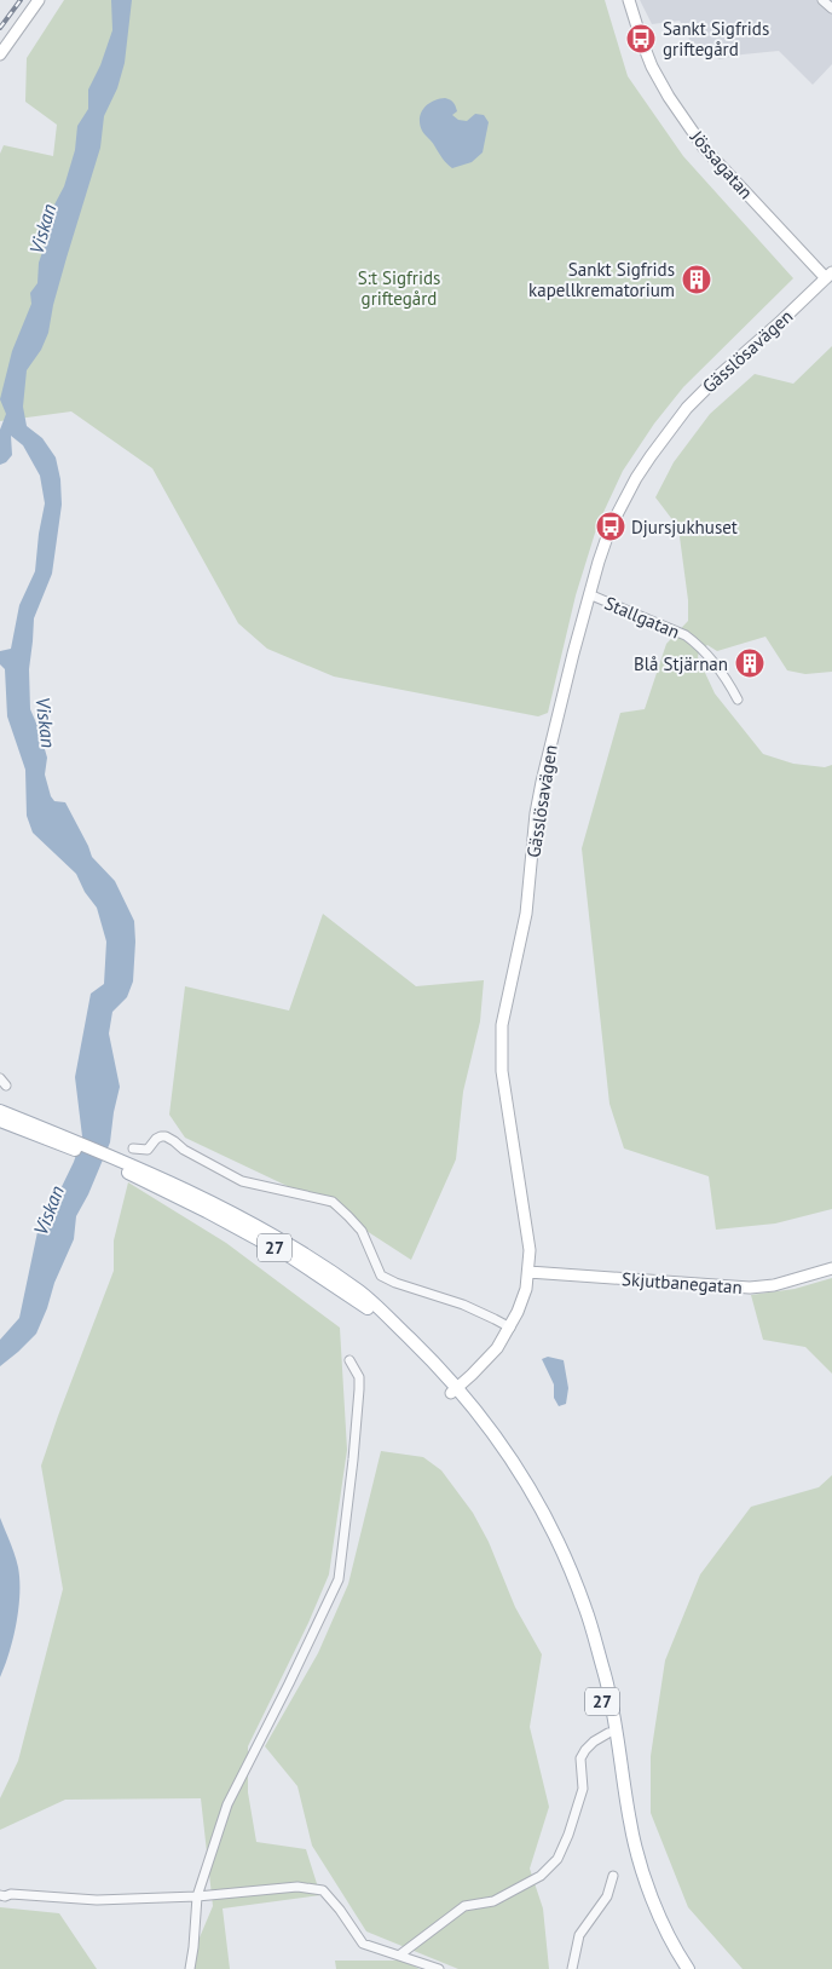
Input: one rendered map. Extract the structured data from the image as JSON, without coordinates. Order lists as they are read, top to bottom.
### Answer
{
  "streets": {
    "main road": ["27"],
    "street": [
      "Jössagatan",
      "Gässlösavägen",
      "Stallgatan",
      "Skjutbanegatan"
    ]
  },
  "crossings": [
    ["Jössagatan", "Gässlösavägen"],
    ["Gässlösavägen", "Stallgatan"],
    ["Gässlösavägen", "27"],
    ["Gässlösavägen", "Skjutbanegatan"]
  ],
  "water": ["Viskan"],
  "parks": ["S:t Sigfrids griftegård"],
  "places": {
    "bus stop": ["Sankt Sigfrids griftegård", "Djursjukhuset"],
    "building": ["Sankt Sigfrids kapellkrematorium", "Blå Stjärnan"]
  }
}
